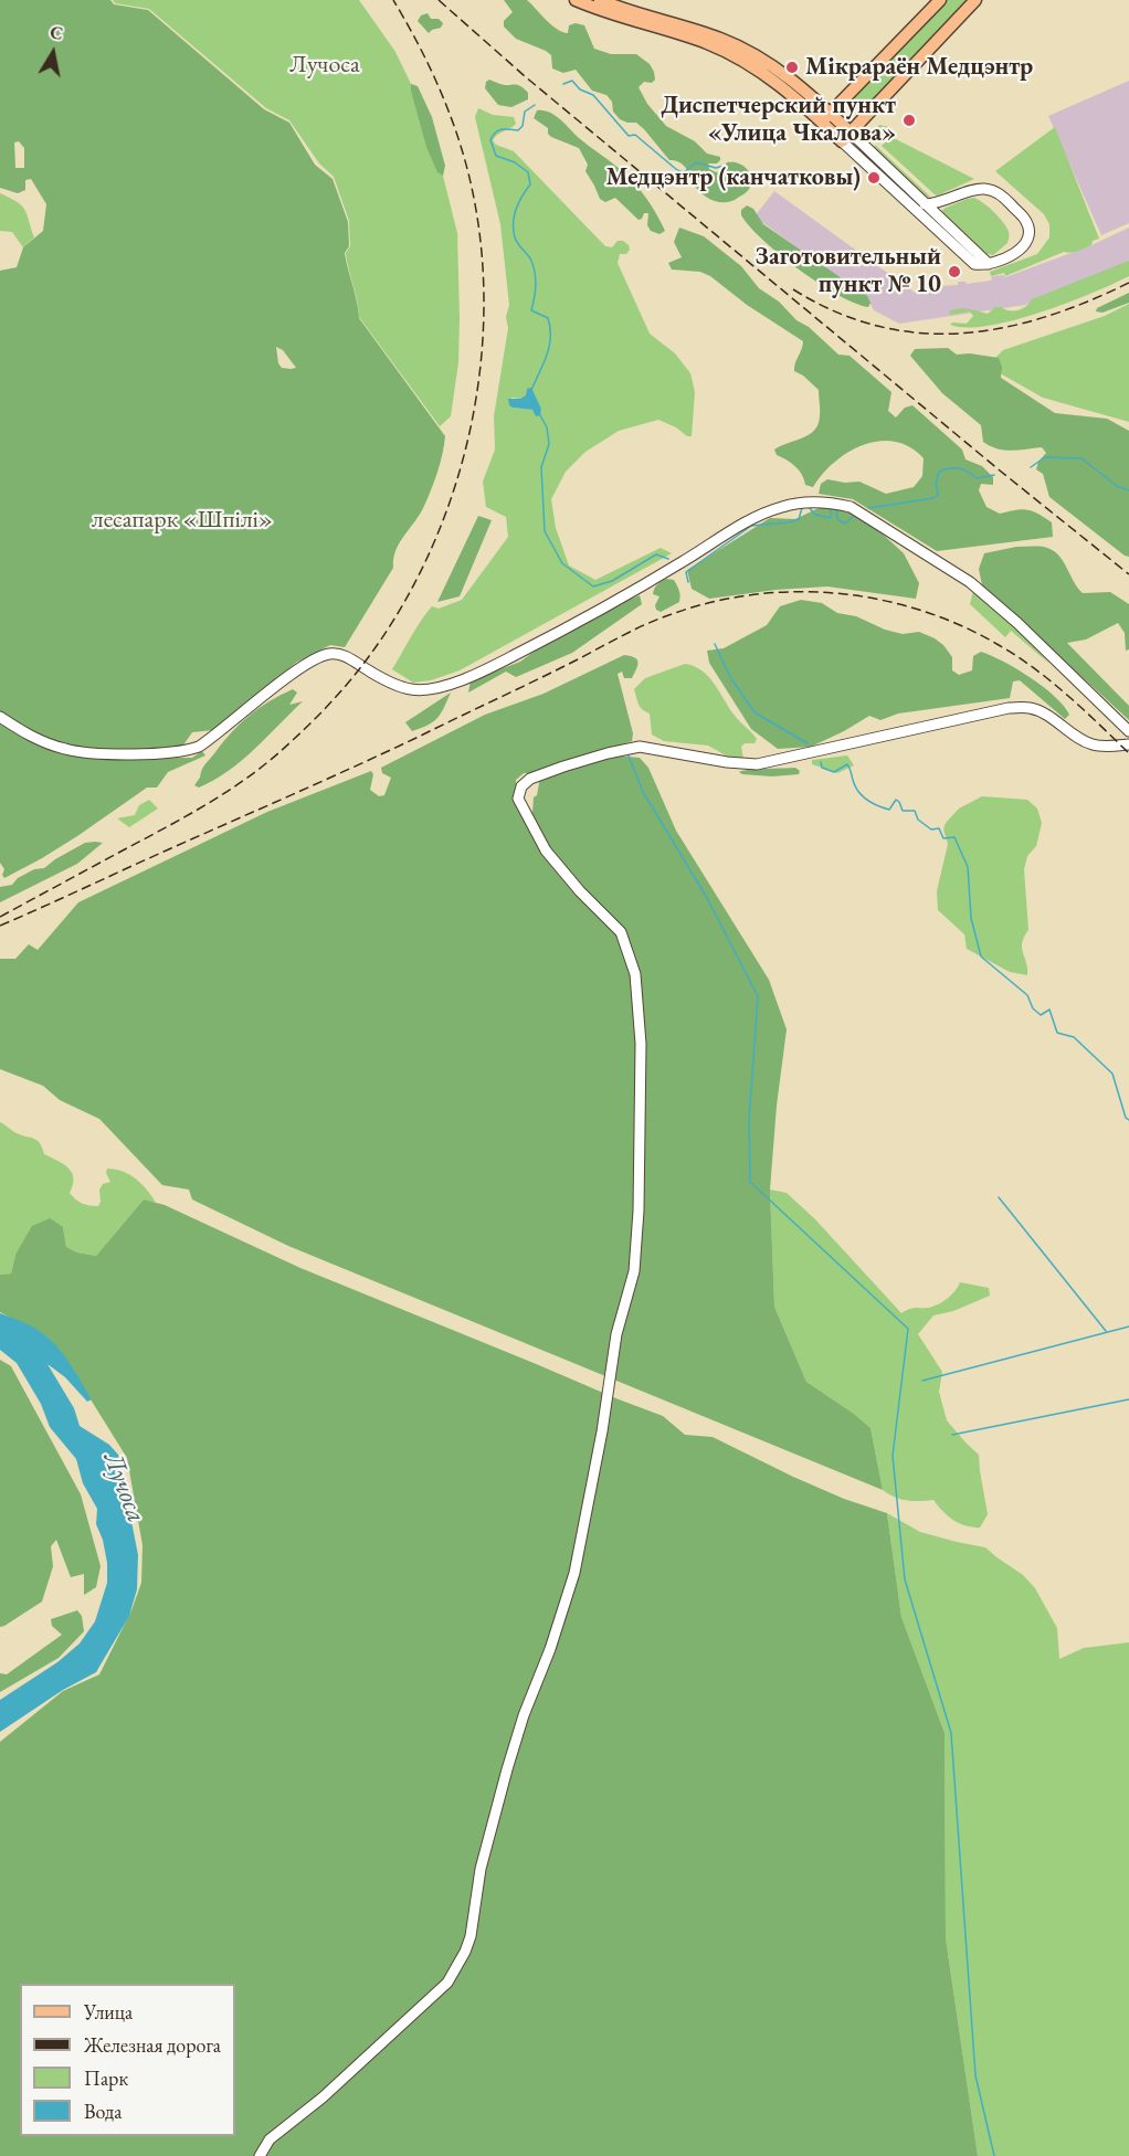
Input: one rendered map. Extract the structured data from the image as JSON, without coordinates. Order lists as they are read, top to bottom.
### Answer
{
  "water": ["Лучоса"],
  "parks": ["Лучоса", "лесапарк «Шпілі»"],
  "places": [
    "Мікрараён Медцэнтр",
    "Диспетчерский пункт «Улица Чкалова»",
    "Медцэнтр (канчатковы)",
    "Заготовительный пункт № 10"
  ],
  "legend": [
    "Улица",
    "Железная дорога",
    "Парк",
    "Вода"
  ],
  "north": "top"
}
